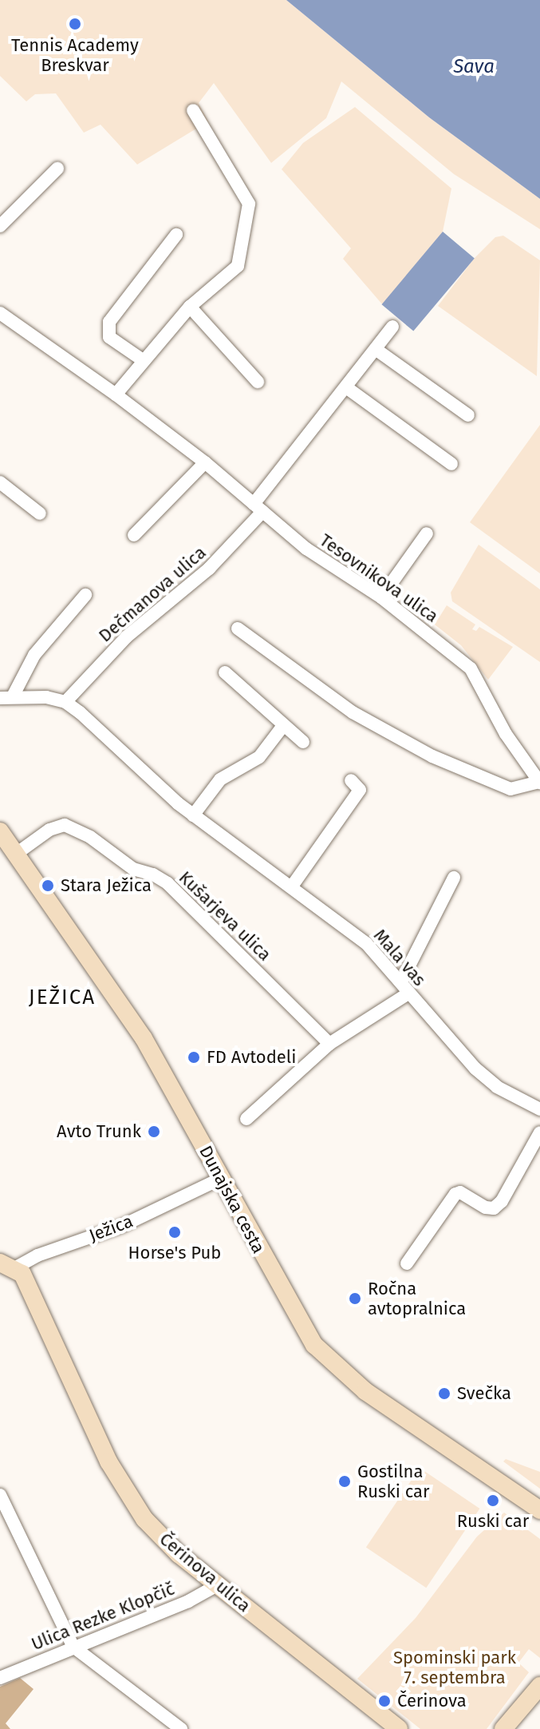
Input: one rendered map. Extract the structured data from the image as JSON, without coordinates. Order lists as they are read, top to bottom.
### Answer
{
  "streets": {
    "main road": ["Dunajska cesta", "Čerinova ulica"],
    "street": [
      "Tesovnikova ulica",
      "Dečmanova ulica",
      "Kušarjeva ulica",
      "Mala vas",
      "Ježica",
      "Ulica Rezke Klopčič"
    ]
  },
  "crossings": [
    ["Tesovnikova ulica", "Dečmanova ulica"],
    ["Dečmanova ulica", "Mala vas"],
    ["Kušarjeva ulica", "Dunajska cesta"],
    ["Dunajska cesta", "Ježica"],
    ["Ježica", "Čerinova ulica"],
    ["Čerinova ulica", "Ulica Rezke Klopčič"]
  ],
  "districts": ["JEŽICA"],
  "water": ["Sava"],
  "parks": ["Spominski park 7. septembra"],
  "places": [
    "Tennis Academy Breskvar",
    "Stara Ježica",
    "FD Avtodeli",
    "Avto Trunk",
    "Horse's Pub",
    "Ročna avtopralnica",
    "Svečka",
    "Gostilna Ruski car",
    "Ruski car",
    "Čerinova"
  ]
}
